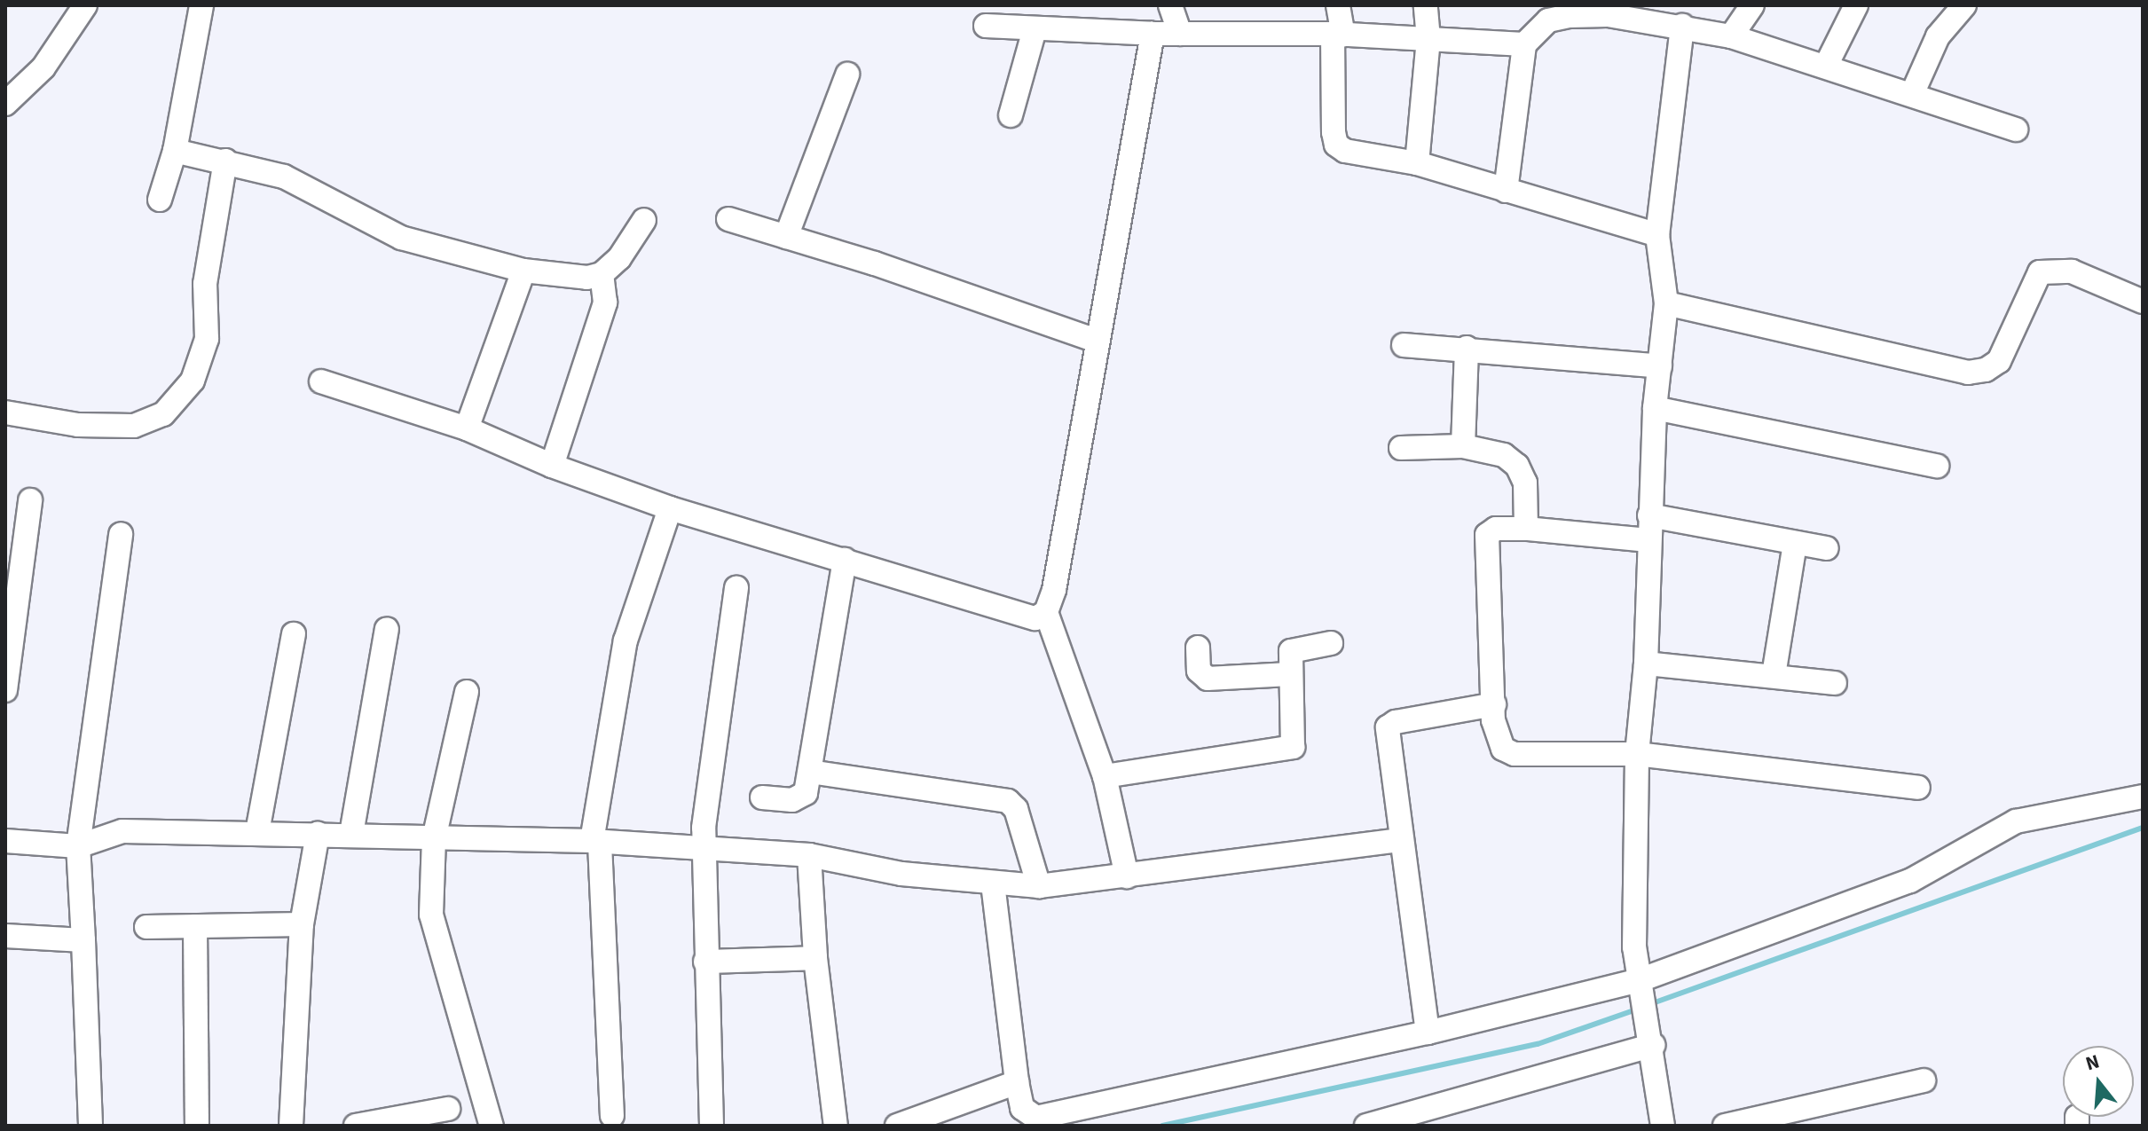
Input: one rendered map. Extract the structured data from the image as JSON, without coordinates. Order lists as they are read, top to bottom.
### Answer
{
  "north": "top"
}
